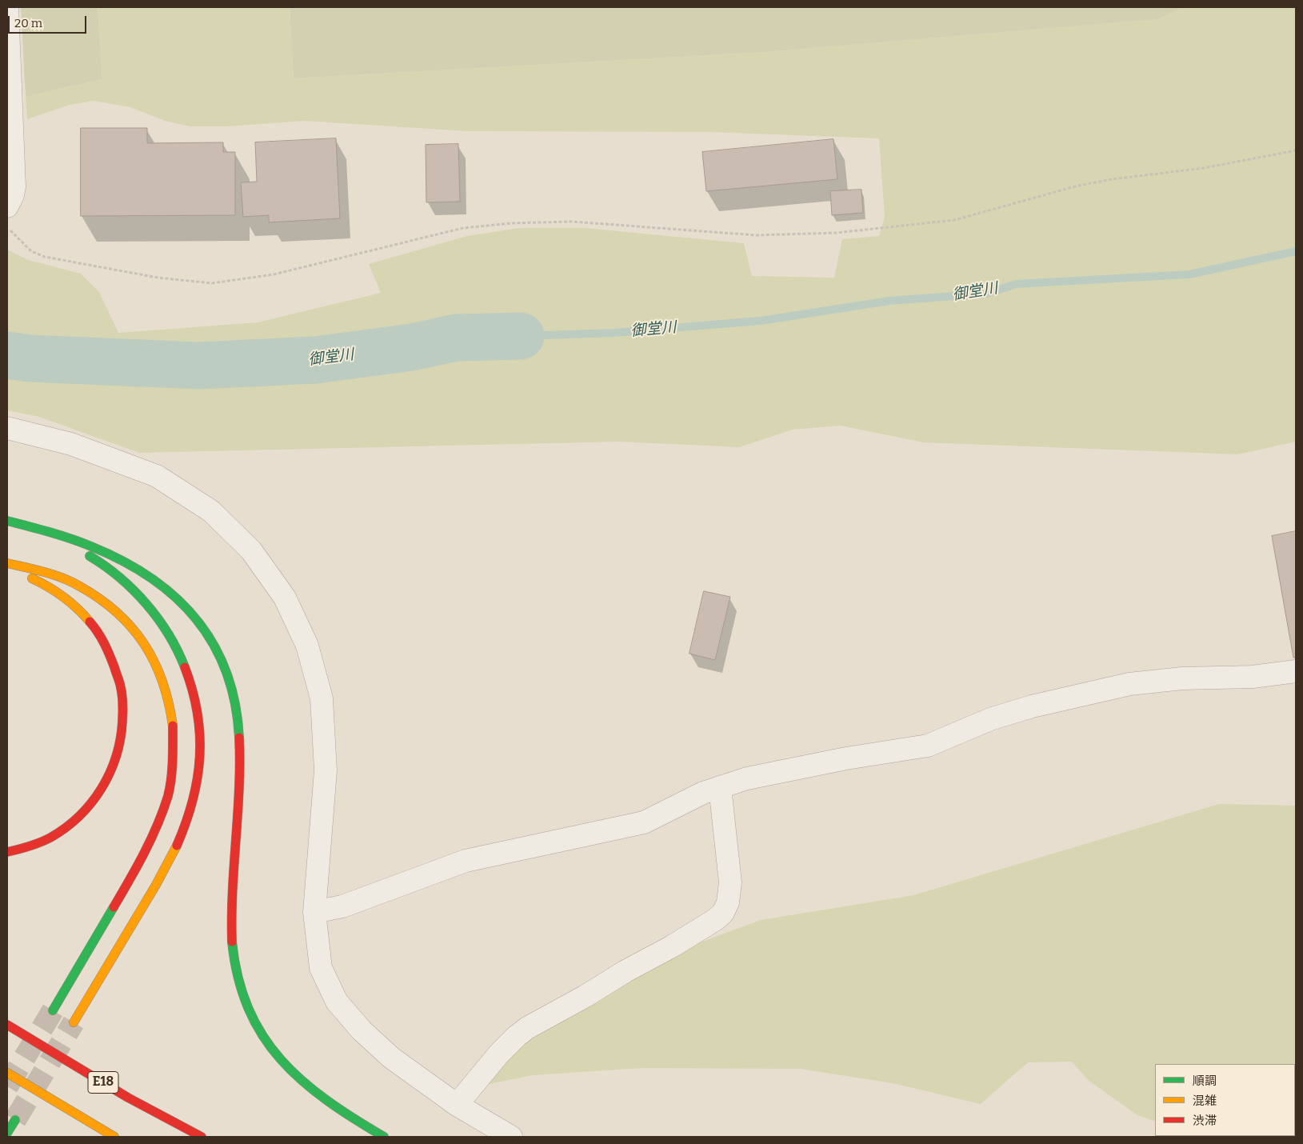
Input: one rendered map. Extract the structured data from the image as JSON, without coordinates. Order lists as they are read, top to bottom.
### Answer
{
  "streets": {
    "highway": ["E18"]
  },
  "water": ["御堂川"],
  "legend": ["順調", "混雑", "渋滞"],
  "scale_bar": "20 m"
}
